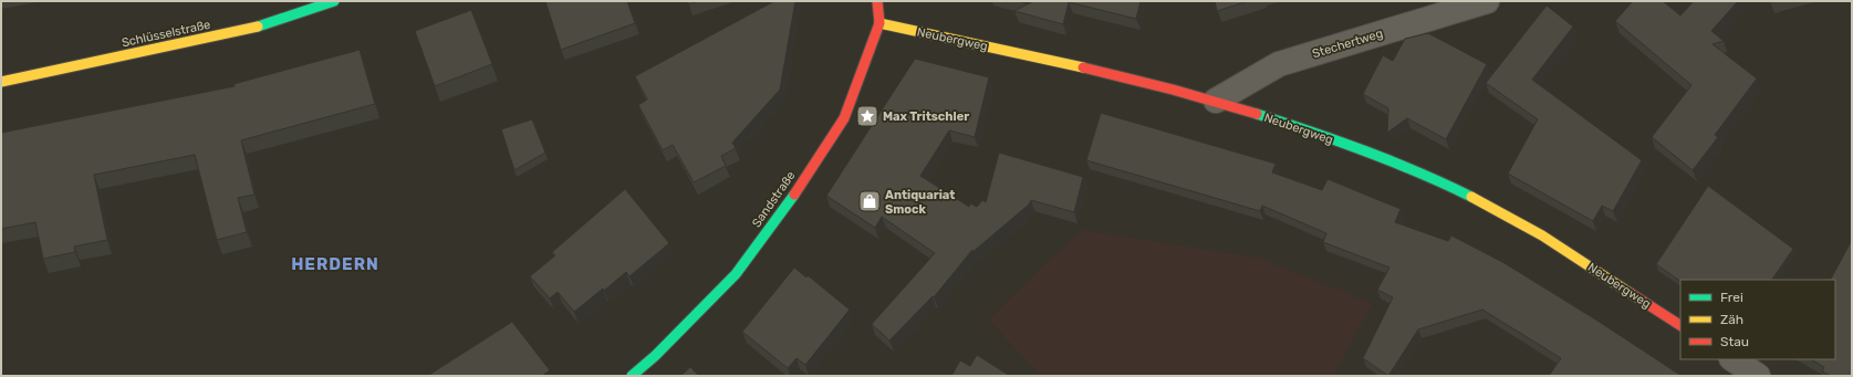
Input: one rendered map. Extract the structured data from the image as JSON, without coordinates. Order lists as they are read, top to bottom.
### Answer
{
  "streets": {
    "street": [
      "Schlüsselstraße",
      "Neubergweg",
      "Stechertweg",
      "Sandstraße"
    ]
  },
  "crossings": [
    ["Neubergweg", "Stechertweg"],
    ["Neubergweg", "Sandstraße"]
  ],
  "districts": ["HERDERN"],
  "places": {
    "place": ["Max Tritschler"],
    "shop": ["Antiquariat Smock"]
  },
  "legend": ["Frei", "Zäh", "Stau"]
}
